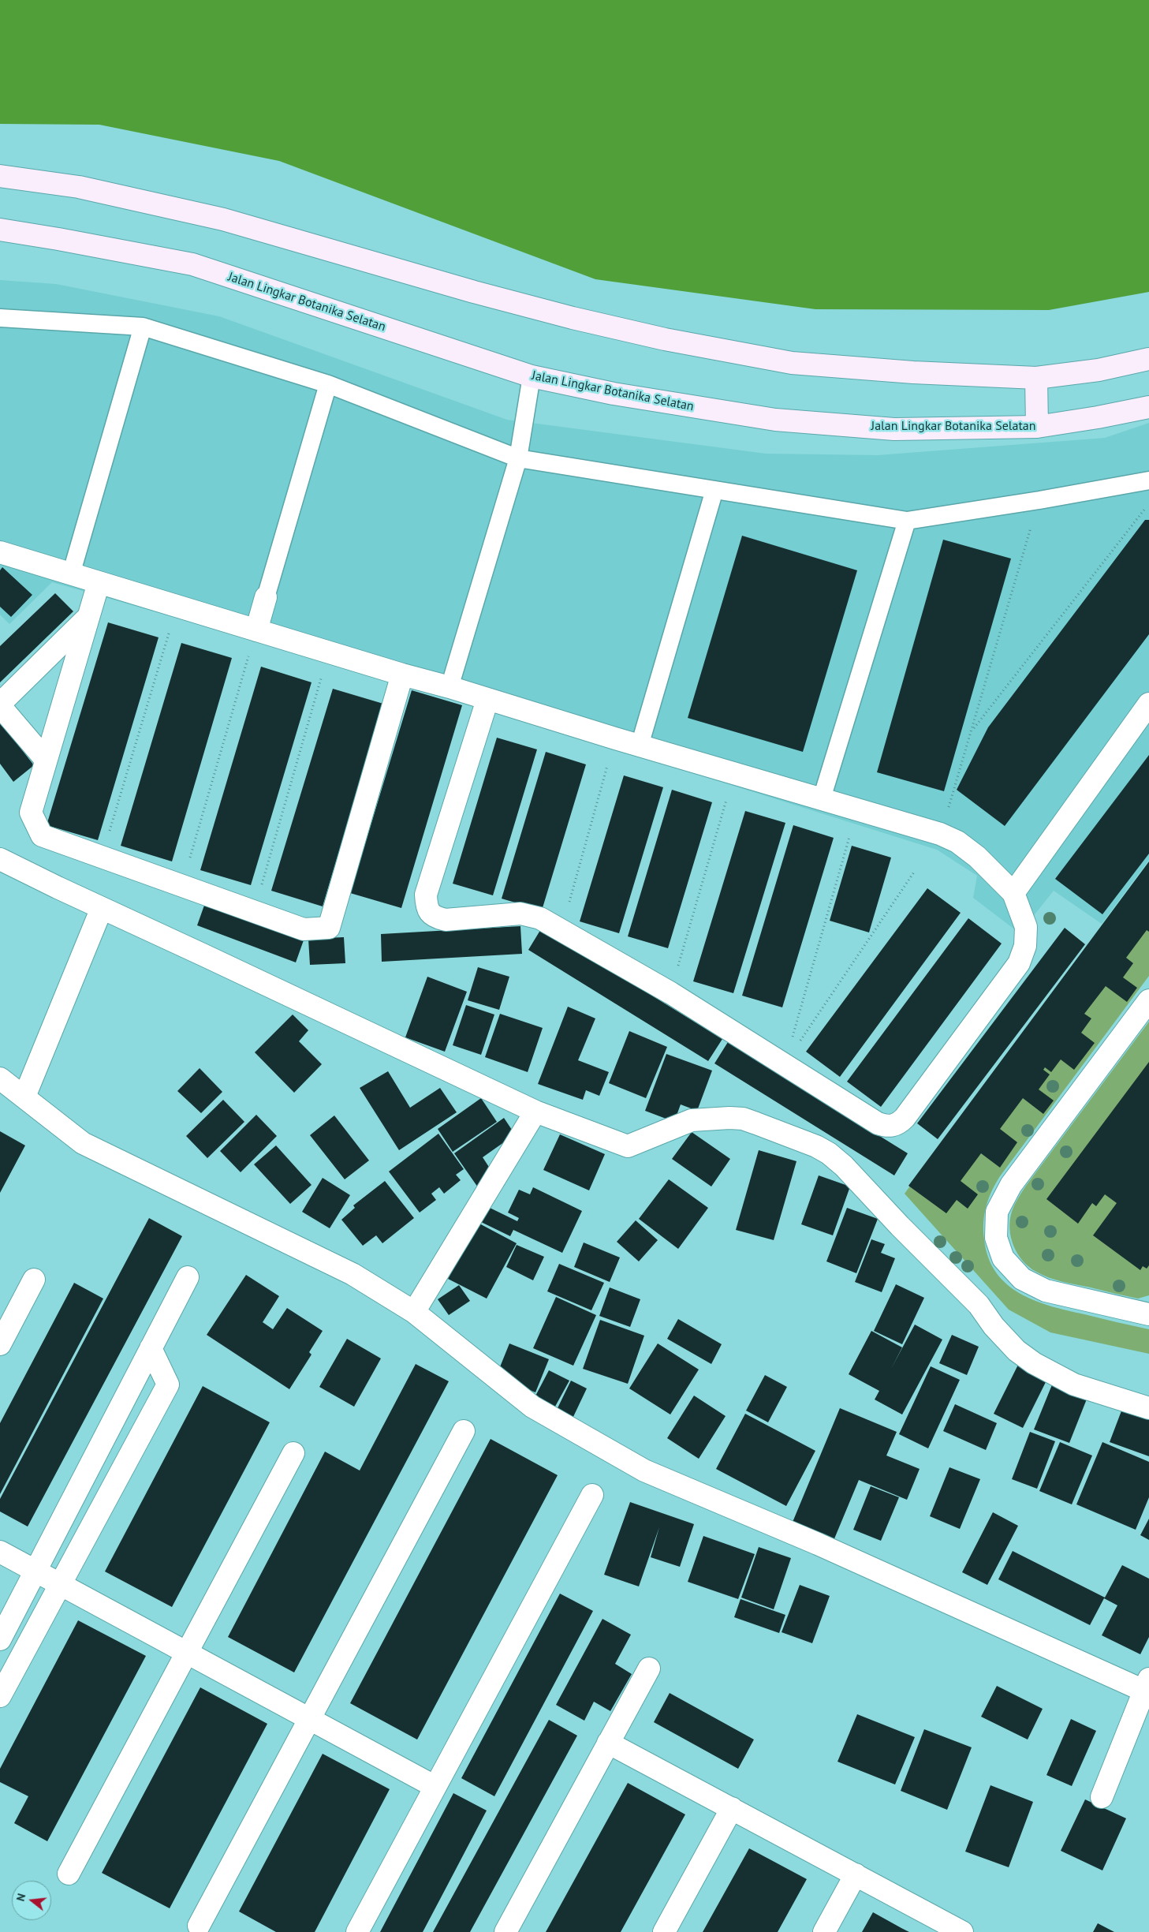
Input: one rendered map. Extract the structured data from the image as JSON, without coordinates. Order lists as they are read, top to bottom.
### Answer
{
  "streets": {
    "street": ["Jalan Lingkar Botanika Selatan"]
  },
  "north": "left"
}
